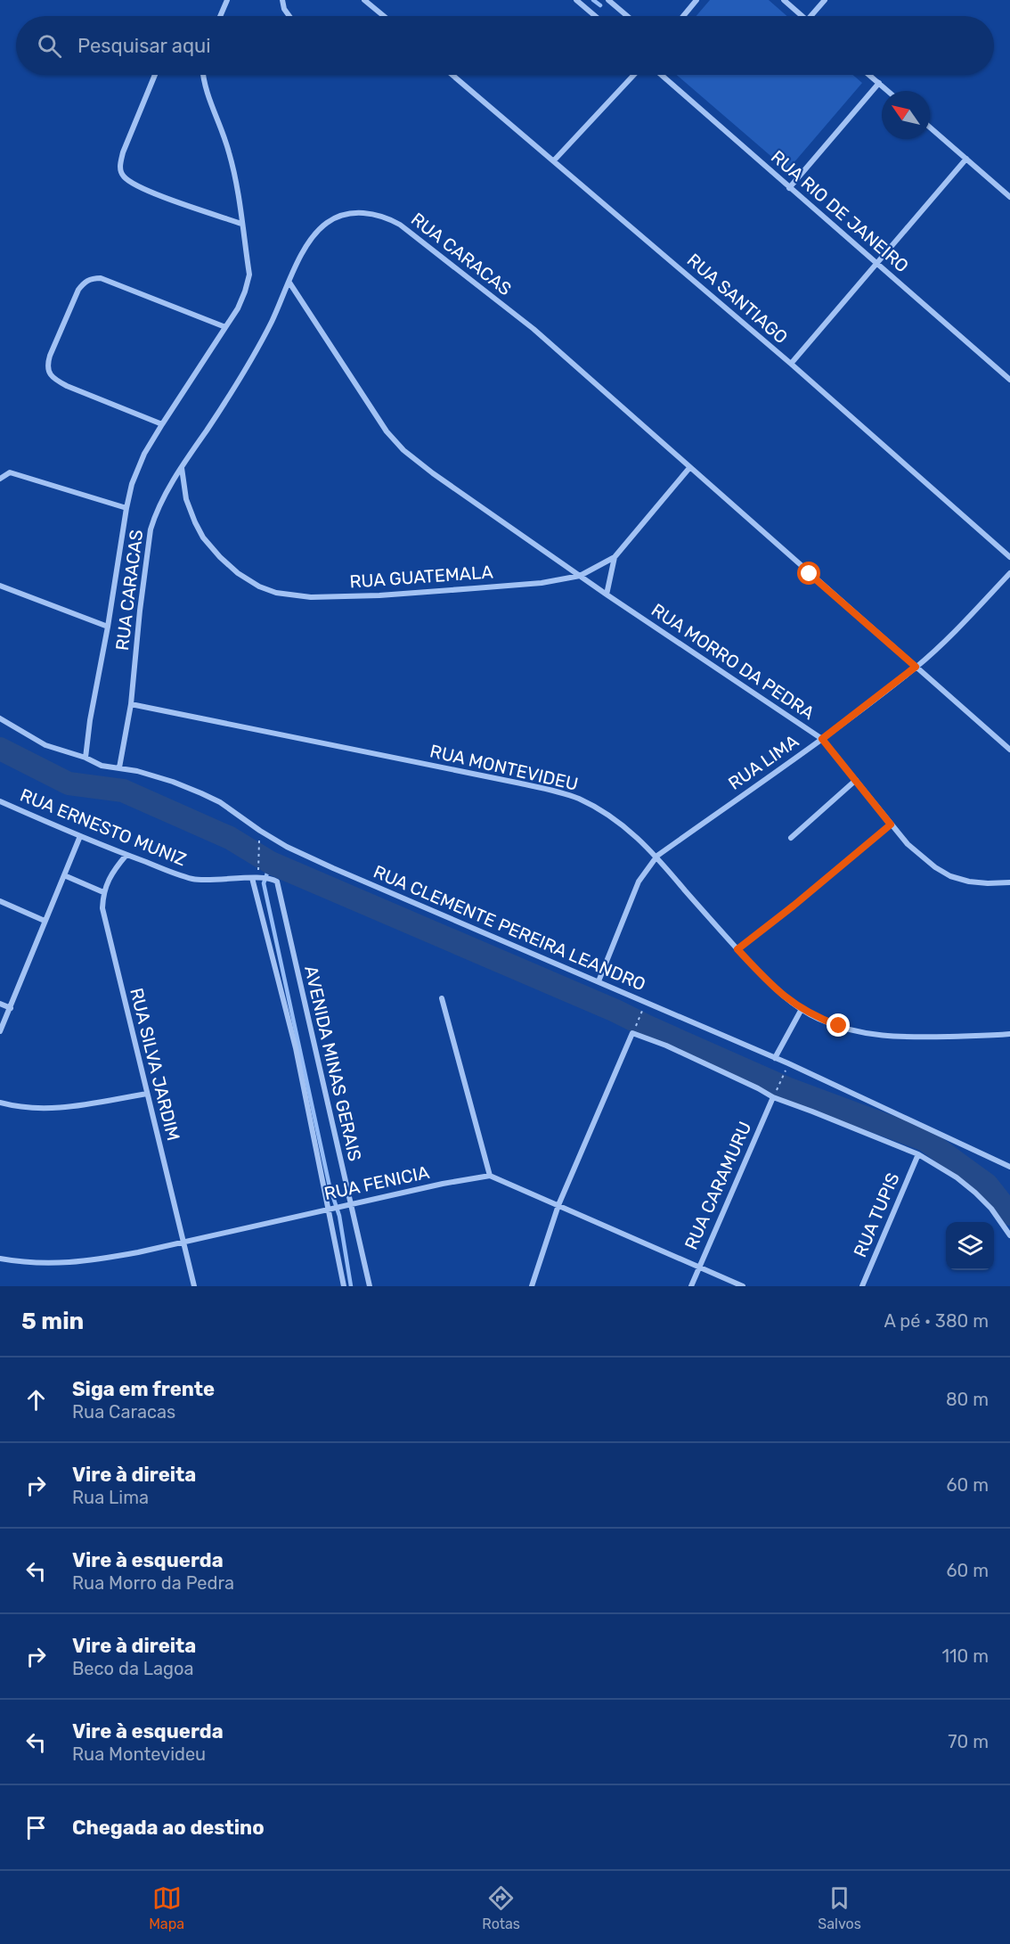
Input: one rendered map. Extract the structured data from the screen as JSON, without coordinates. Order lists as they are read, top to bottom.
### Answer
{
  "streets": {
    "street": [
      "RUA RIO DE JANEIRO",
      "RUA CARACAS",
      "RUA SANTIAGO",
      "RUA GUATEMALA",
      "RUA MORRO DA PEDRA",
      "RUA LIMA",
      "RUA MONTEVIDEU",
      "RUA ERNESTO MUNIZ",
      "RUA CLEMENTE PEREIRA LEANDRO",
      "AVENIDA MINAS GERAIS",
      "RUA SILVA JARDIM",
      "RUA FENICIA",
      "RUA CARAMURU",
      "RUA TUPIS"
    ]
  },
  "crossings": [
    ["RUA CARACAS", "RUA GUATEMALA"],
    ["RUA CARACAS", "RUA MORRO DA PEDRA"],
    ["RUA CARACAS", "RUA LIMA"],
    ["RUA CARACAS", "RUA MONTEVIDEU"],
    ["RUA CARACAS", "RUA CLEMENTE PEREIRA LEANDRO"],
    ["RUA GUATEMALA", "RUA MORRO DA PEDRA"],
    ["RUA MORRO DA PEDRA", "RUA LIMA"],
    ["RUA LIMA", "RUA MONTEVIDEU"],
    ["RUA LIMA", "RUA CLEMENTE PEREIRA LEANDRO"],
    ["RUA ERNESTO MUNIZ", "AVENIDA MINAS GERAIS"],
    ["RUA ERNESTO MUNIZ", "RUA SILVA JARDIM"],
    ["AVENIDA MINAS GERAIS", "RUA FENICIA"],
    ["RUA SILVA JARDIM", "RUA FENICIA"]
  ],
  "north": "top left",
  "page": {
    "search": "Pesquisar aqui",
    "heading": ["5 min", "A pé · 380 m"],
    "list": [
      ["Siga em frente", "Rua Caracas", "80 m"],
      ["Vire à direita", "Rua Lima", "60 m"],
      ["Vire à esquerda", "Rua Morro da Pedra", "60 m"],
      ["Vire à direita", "Beco da Lagoa", "110 m"],
      ["Vire à esquerda", "Rua Montevideu", "70 m"],
      "Chegada ao destino"
    ],
    "nav": ["Mapa", "Rotas", "Salvos"]
  }
}
